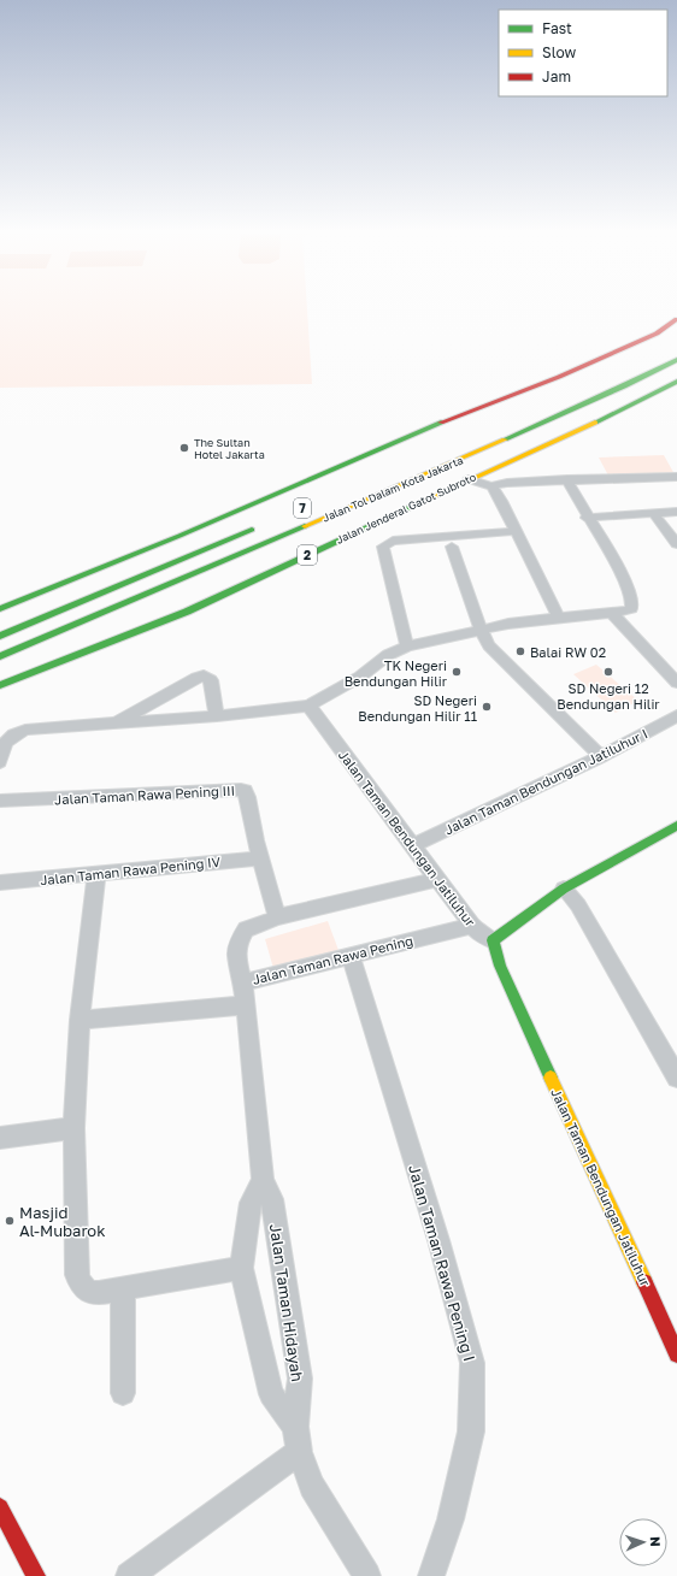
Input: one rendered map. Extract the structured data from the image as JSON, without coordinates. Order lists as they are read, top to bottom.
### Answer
{
  "streets": {
    "main road": [
      "Jalan Tol Dalam Kota Jakarta",
      "7",
      "Jalan Jenderal Gatot Subroto",
      "2",
      "Jalan Taman Bendungan Jatiluhur"
    ],
    "street": [
      "Jalan Taman Bendungan Jatiluhur I",
      "Jalan Taman Rawa Pening III",
      "Jalan Taman Rawa Pening IV",
      "Jalan Taman Rawa Pening",
      "Jalan Taman Rawa Pening I",
      "Jalan Taman Hidayah"
    ]
  },
  "crossings": [
    ["Jalan Taman Bendungan Jatiluhur I", "Jalan Taman Bendungan Jatiluhur"],
    ["Jalan Taman Rawa Pening III", "Jalan Taman Rawa Pening IV"],
    ["Jalan Taman Rawa Pening III", "Jalan Taman Rawa Pening"],
    ["Jalan Taman Bendungan Jatiluhur", "Jalan Taman Rawa Pening"],
    ["Jalan Taman Rawa Pening", "Jalan Taman Rawa Pening I"],
    ["Jalan Taman Rawa Pening", "Jalan Taman Hidayah"]
  ],
  "places": [
    "The Sultan Hotel Jakarta",
    "Balai RW 02",
    "TK Negeri Bendungan Hilir",
    "SD Negeri 12 Bendungan Hilir",
    "SD Negeri Bendungan Hilir 11",
    "Masjid Al-Mubarok"
  ],
  "legend": ["Fast", "Slow", "Jam"],
  "north": "right"
}
